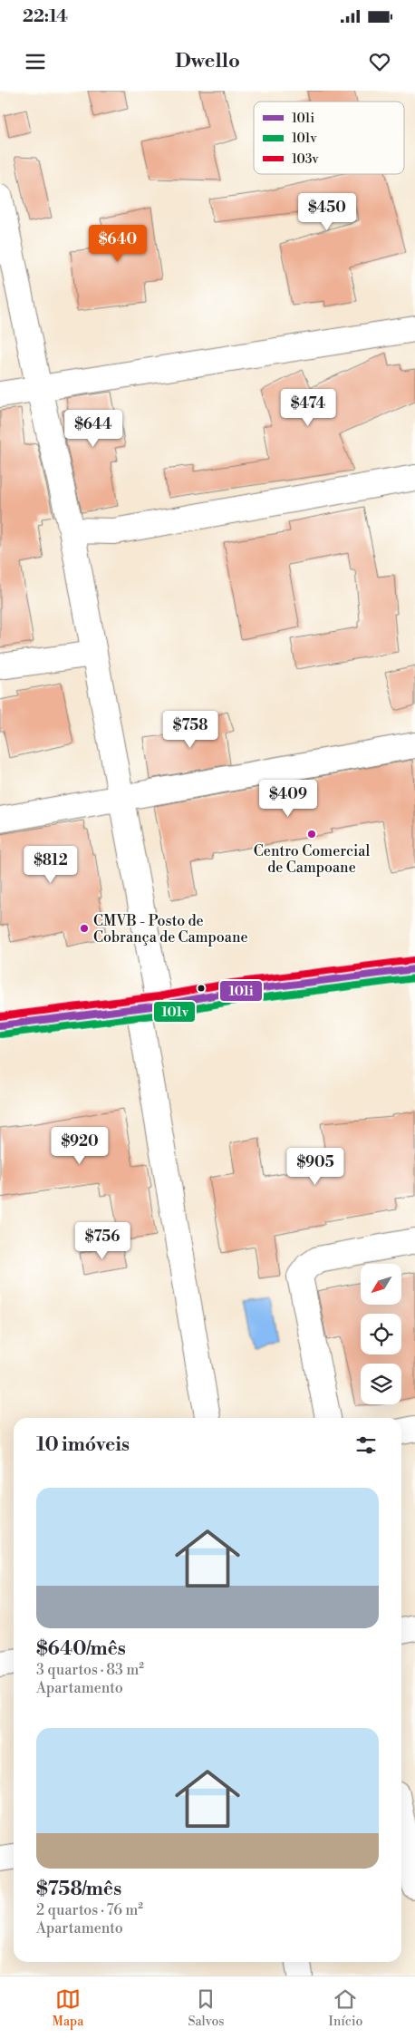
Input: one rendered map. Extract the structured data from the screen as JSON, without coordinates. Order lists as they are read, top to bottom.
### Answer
{
  "places": ["Centro Comercial de Campoane", "CMVB - Posto de Cobrança de Campoane"],
  "lines": ["transit line 103v", "transit line 101i", "transit line 101v"],
  "legend": ["101i", "101v", "103v"],
  "north": "bottom left",
  "page": {
    "status": "22:14",
    "header": "Dwello",
    "price": [
      "$450",
      "$640",
      "$474",
      "$644",
      "$758",
      "$409",
      "$812",
      "$920",
      "$905",
      "$756"
    ],
    "heading": "10 imóveis",
    "list": [
      {
        "name": "$640/mês",
        "note": "3 quartos · 83 m² · Apartamento"
      },
      {
        "name": "$758/mês",
        "note": "2 quartos · 76 m² · Apartamento"
      }
    ],
    "tabs": ["Mapa", "Salvos", "Início"]
  }
}
